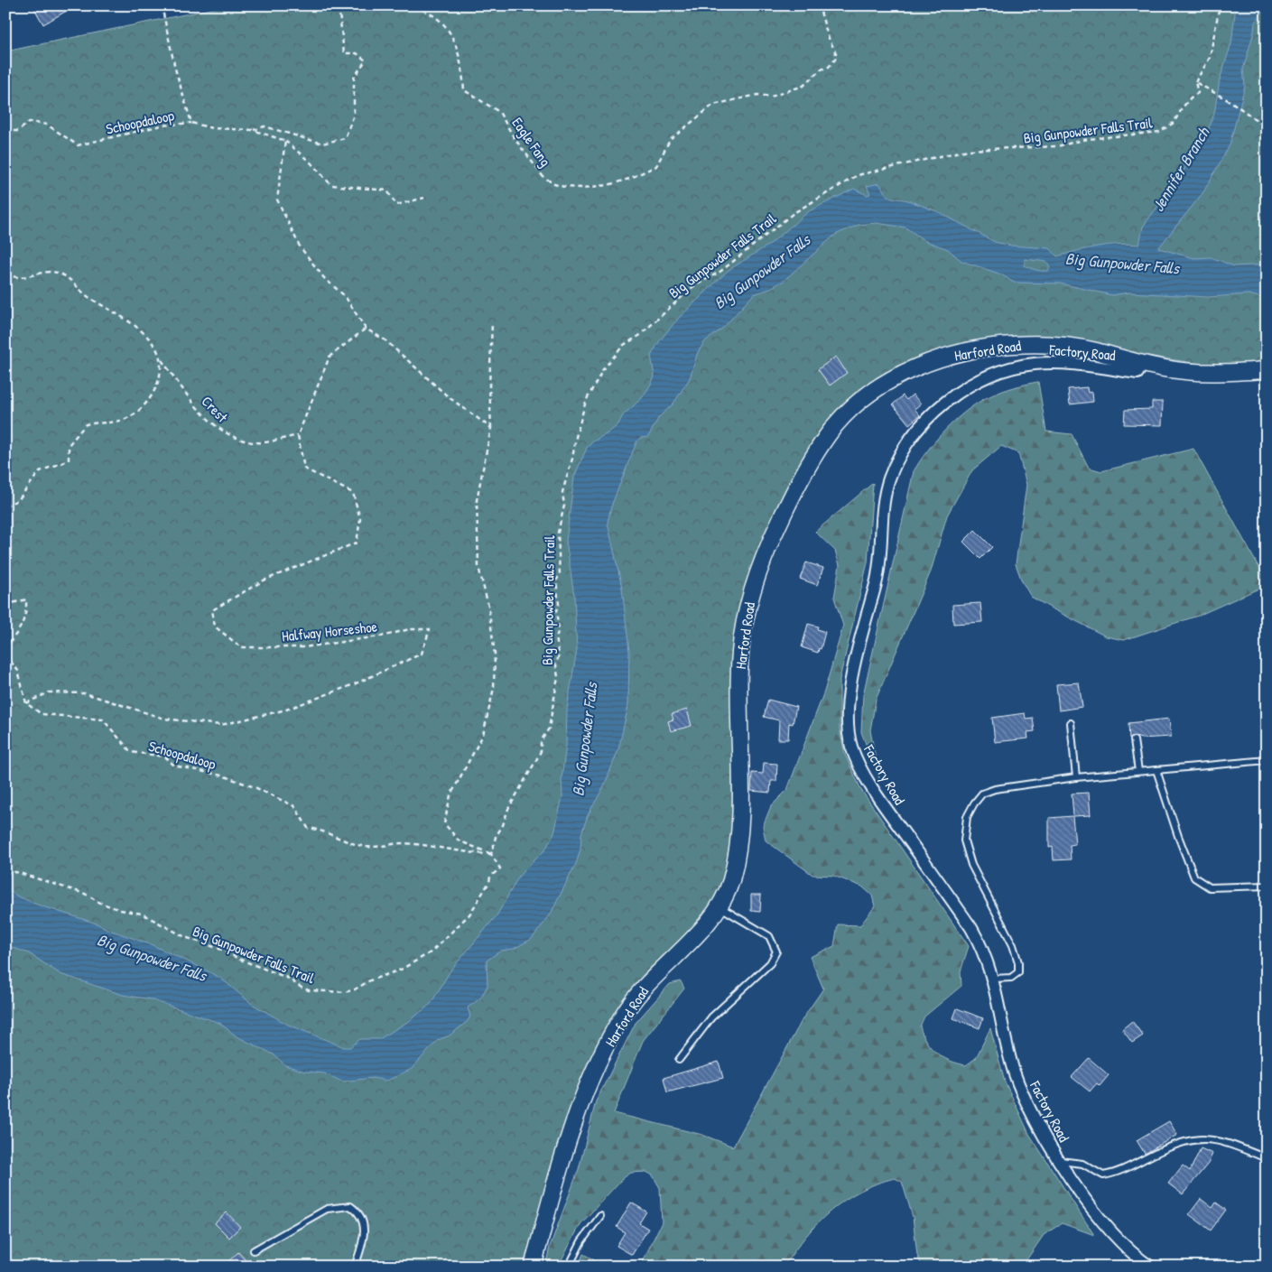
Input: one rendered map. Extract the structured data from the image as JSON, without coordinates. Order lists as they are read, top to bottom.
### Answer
{
  "streets": {
    "main road": ["Harford Road"],
    "street": ["Factory Road"],
    "path": [
      "Schoopdaloop",
      "Big Gunpowder Falls Trail",
      "Eagle Fang",
      "Crest",
      "Halfway Horseshoe"
    ]
  },
  "crossings": [
    ["Schoopdaloop", "Big Gunpowder Falls Trail"],
    ["Schoopdaloop", "Halfway Horseshoe"],
    ["Harford Road", "Factory Road"],
    ["Crest", "Halfway Horseshoe"]
  ],
  "water": ["Jennifer Branch", "Big Gunpowder Falls"]
}
